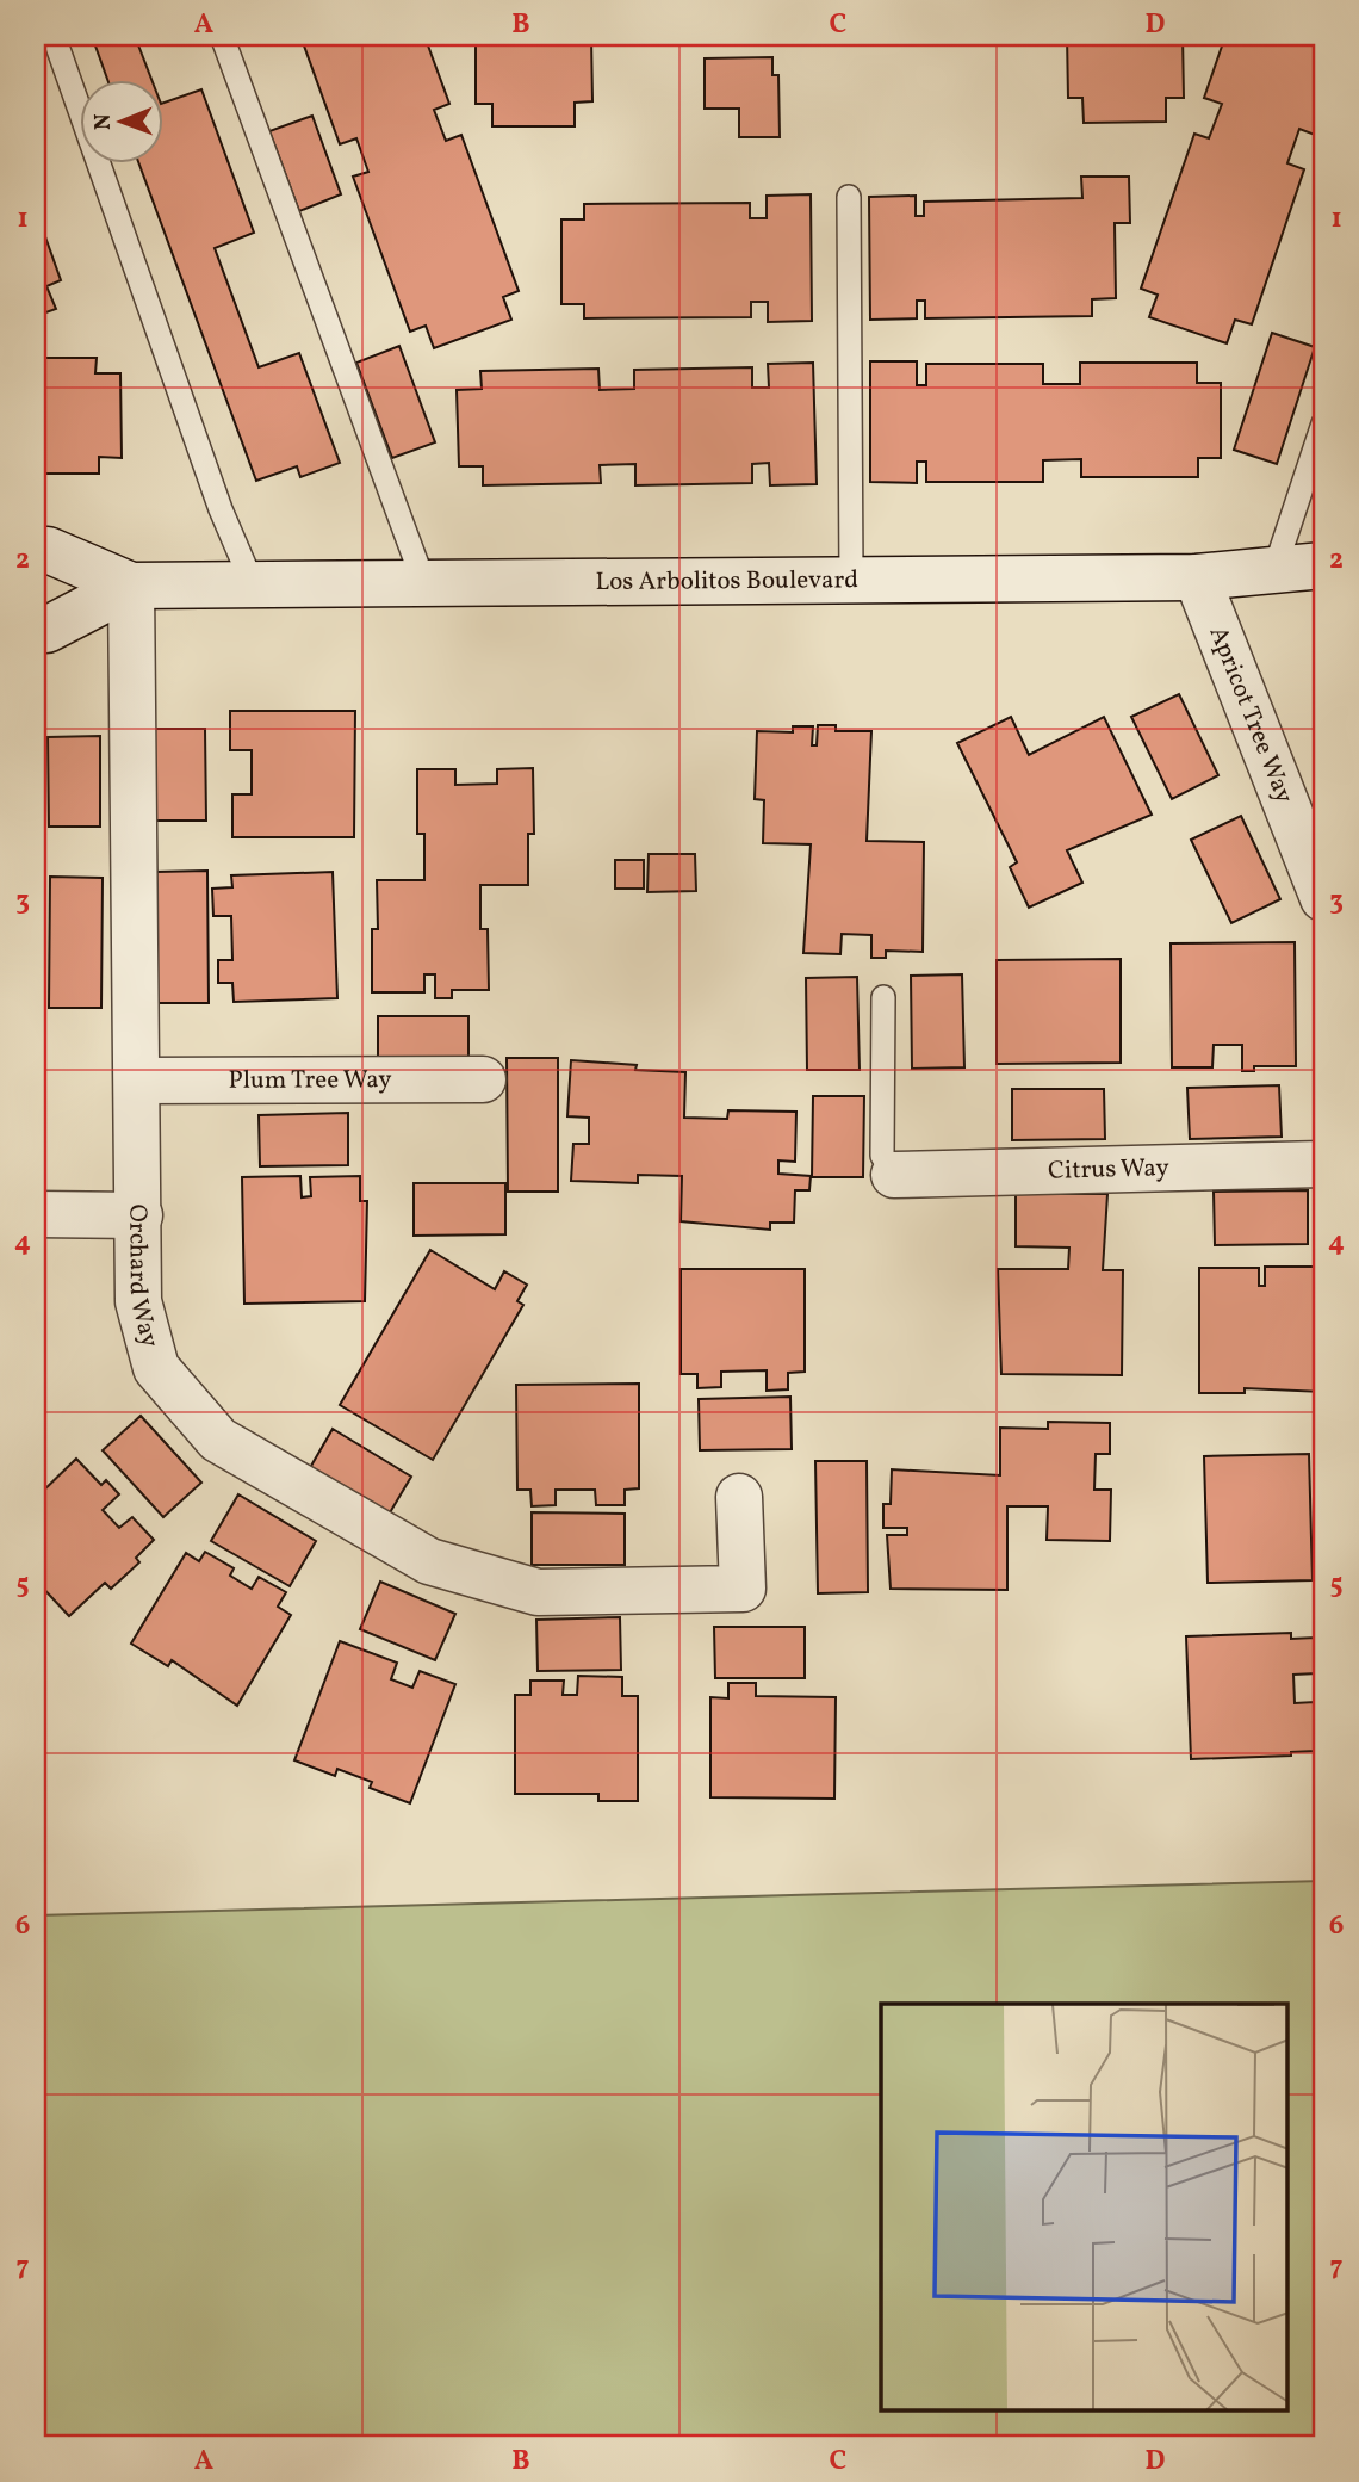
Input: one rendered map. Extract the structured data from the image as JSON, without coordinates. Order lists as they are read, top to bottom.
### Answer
{
  "streets": {
    "street": [
      "Los Arbolitos Boulevard",
      "Apricot Tree Way",
      "Plum Tree Way",
      "Citrus Way",
      "Orchard Way"
    ]
  },
  "crossings": [
    ["Los Arbolitos Boulevard", "Apricot Tree Way"],
    ["Los Arbolitos Boulevard", "Orchard Way"],
    ["Plum Tree Way", "Orchard Way"]
  ],
  "north": "left",
  "grid": {
    "columns": [
      "A",
      "B",
      "C",
      "D"
    ],
    "rows": [
      "1",
      "2",
      "3",
      "4",
      "5",
      "6",
      "7"
    ]
  }
}
